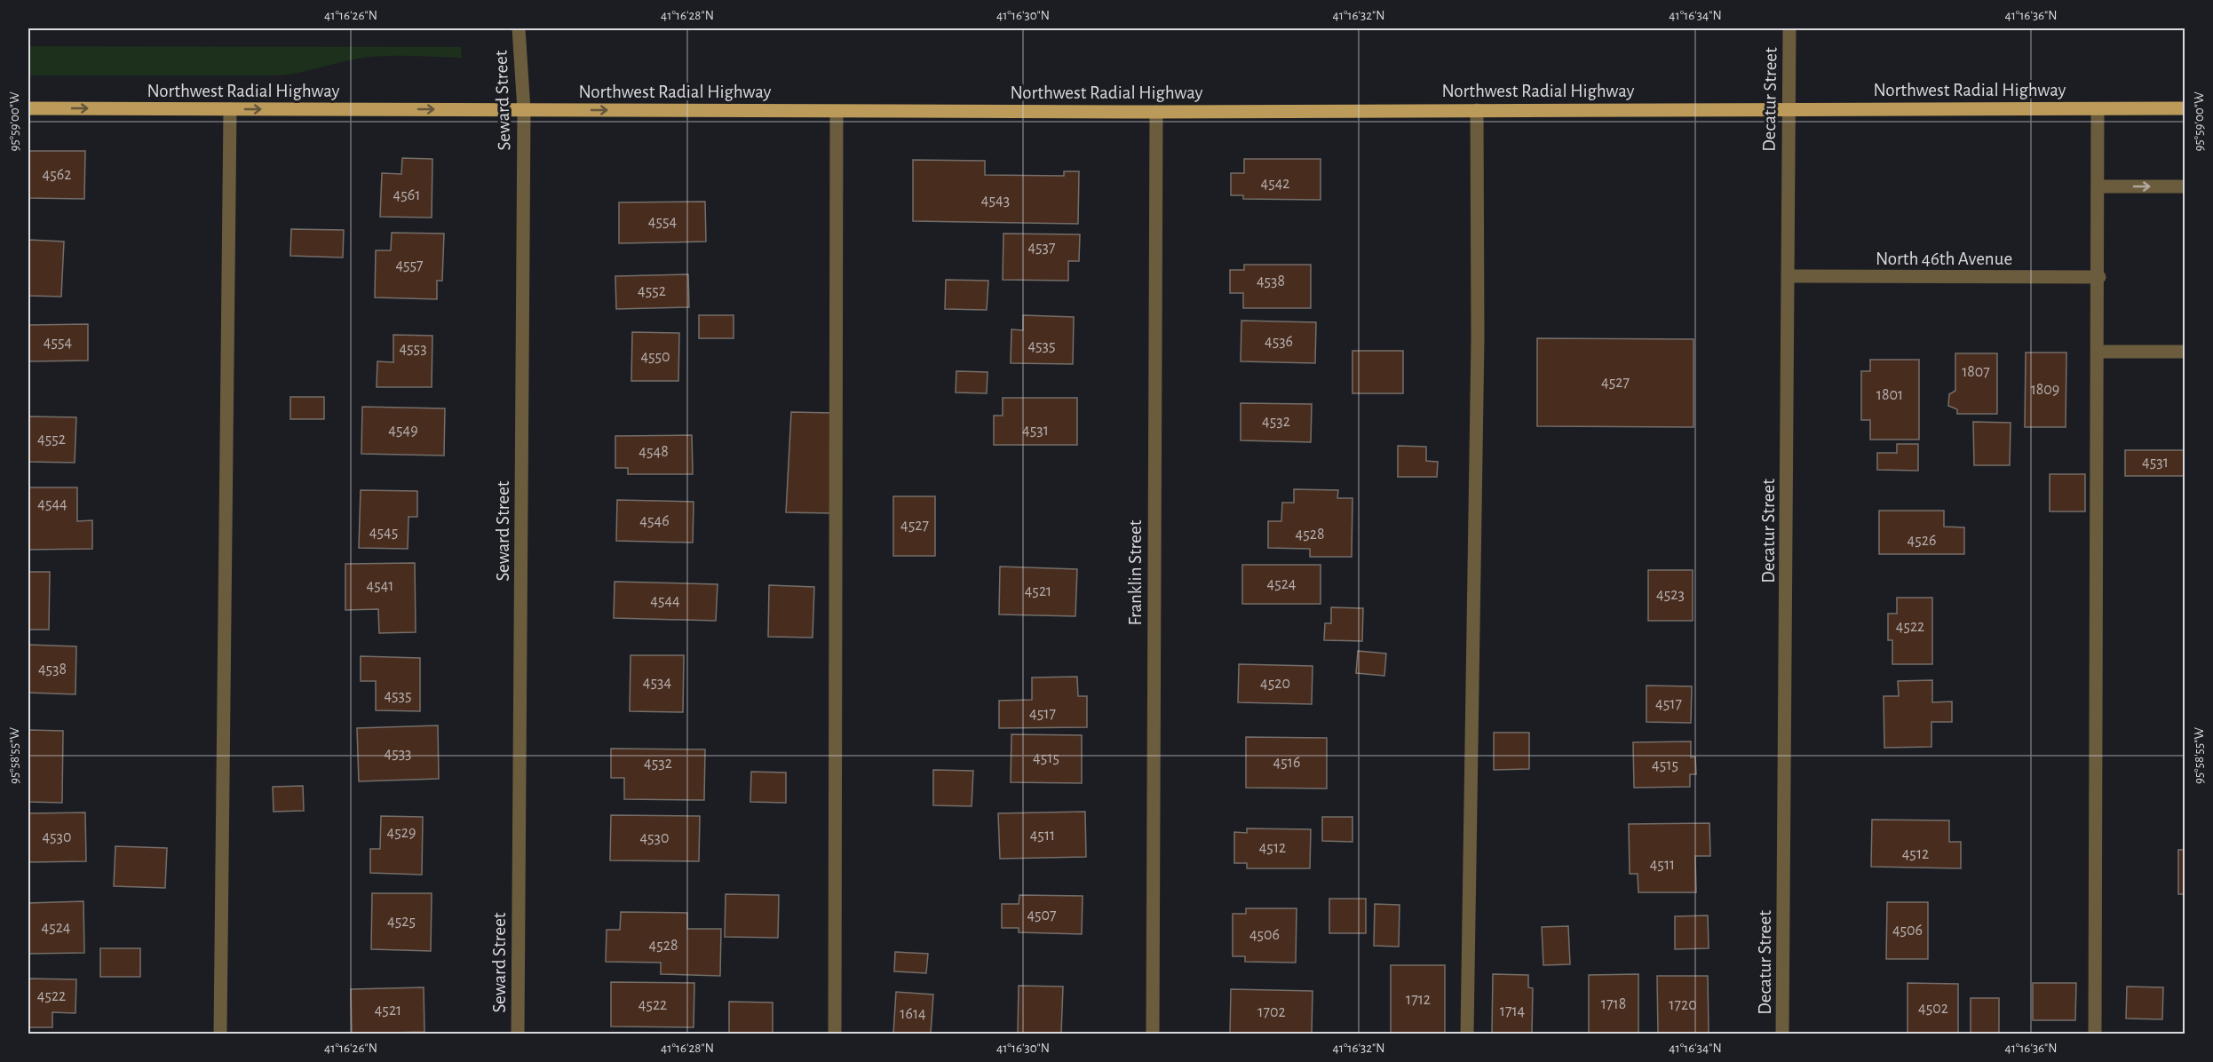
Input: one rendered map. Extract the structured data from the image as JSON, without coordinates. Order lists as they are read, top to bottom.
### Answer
{
  "streets": {
    "main road": ["Northwest Radial Highway"],
    "street": [
      "Decatur Street",
      "Seward Street",
      "North 46th Avenue",
      "Franklin Street"
    ]
  },
  "crossings": [
    ["Northwest Radial Highway", "Decatur Street"],
    ["Northwest Radial Highway", "Seward Street"],
    ["Northwest Radial Highway", "Franklin Street"],
    ["Decatur Street", "North 46th Avenue"]
  ],
  "one_way": ["Northwest Radial Highway"],
  "house_numbers": [
    "4562",
    "4542",
    "4561",
    "4543",
    "4554",
    "4537",
    "4557",
    "4538",
    "4552",
    "4536",
    "4554",
    "4535",
    "4553",
    "4550",
    "1807",
    "4527",
    "1809",
    "1801",
    "4532",
    "4549",
    "4531",
    "4552",
    "4548",
    "4531",
    "4544",
    "4546",
    "4527",
    "4545",
    "4528",
    "4526",
    "4524",
    "4541",
    "4521",
    "4523",
    "4544",
    "4522",
    "4538",
    "4534",
    "4520",
    "4535",
    "4517",
    "4517",
    "4533",
    "4515",
    "4516",
    "4532",
    "4515",
    "4529",
    "4511",
    "4530",
    "4530",
    "4512",
    "4512",
    "4511",
    "4507",
    "4525",
    "4524",
    "4506",
    "4506",
    "4528",
    "4522",
    "1712",
    "1718",
    "4522",
    "1720",
    "4502",
    "4521",
    "1714",
    "1702",
    "1614"
  ],
  "coordinates": [
    "41°16'26\"N",
    "41°16'28\"N",
    "41°16'30\"N",
    "41°16'32\"N",
    "41°16'34\"N",
    "41°16'36\"N",
    "95°59'00\"W",
    "95°58'55\"W"
  ]
}
